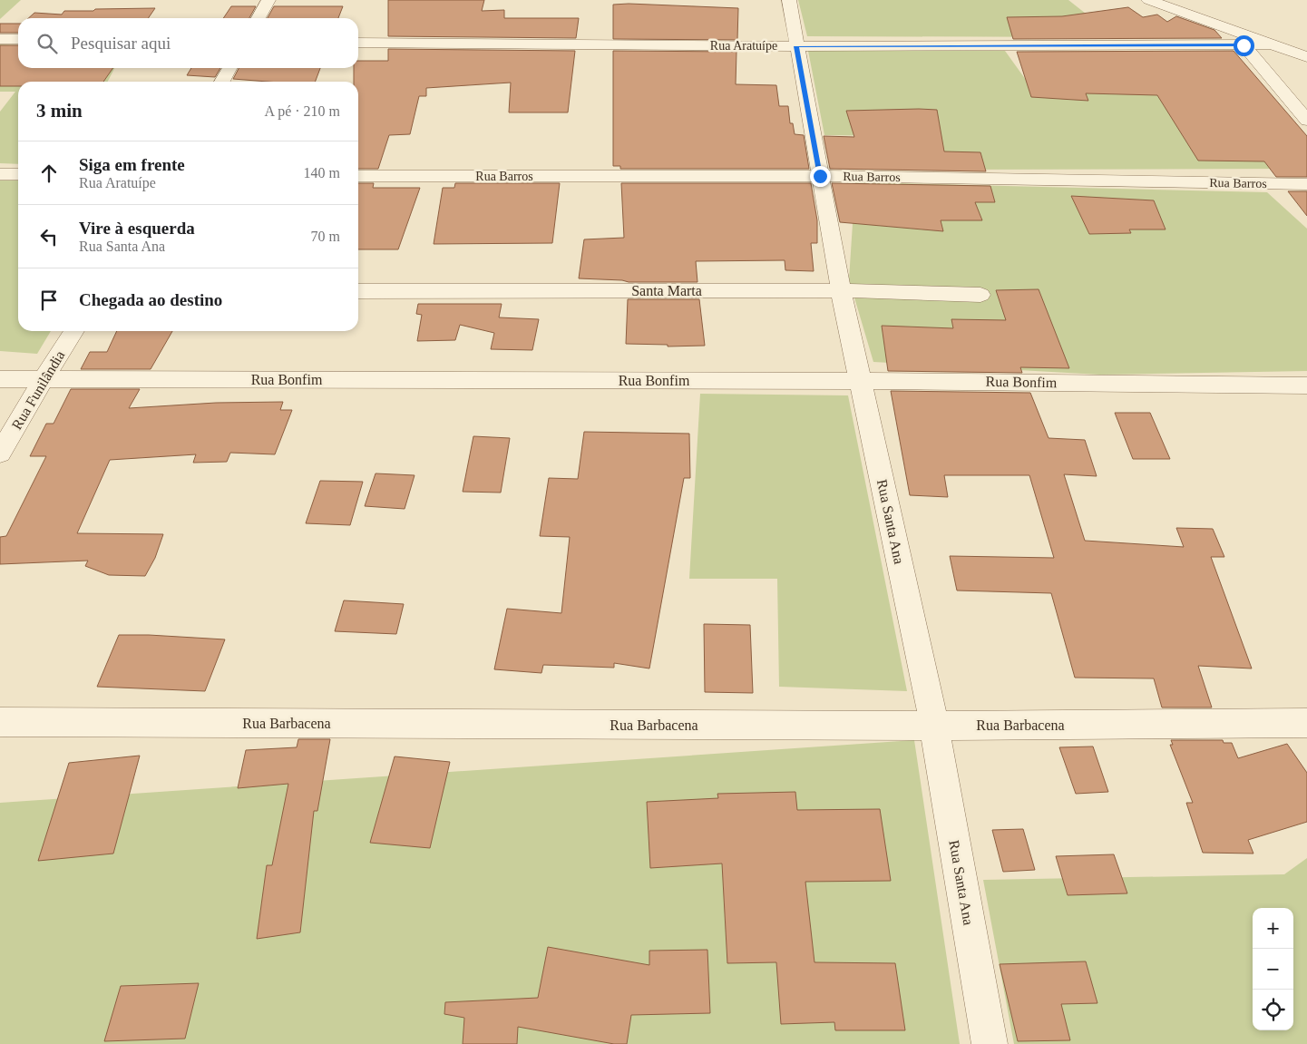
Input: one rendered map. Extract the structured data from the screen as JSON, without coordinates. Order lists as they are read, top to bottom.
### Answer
{
  "streets": {
    "street": [
      "Rua Aratuípe",
      "Rua Barros",
      "Santa Marta",
      "Rua Bonfim",
      "Rua Funilândia",
      "Rua Santa Ana",
      "Rua Barbacena"
    ]
  },
  "crossings": [
    ["Rua Aratuípe", "Rua Santa Ana"],
    ["Rua Barros", "Rua Santa Ana"],
    ["Santa Marta", "Rua Santa Ana"],
    ["Rua Bonfim", "Rua Funilândia"],
    ["Rua Bonfim", "Rua Santa Ana"],
    ["Rua Santa Ana", "Rua Barbacena"]
  ],
  "page": {
    "search": "Pesquisar aqui",
    "heading": ["3 min", "A pé · 210 m"],
    "list": [
      ["Siga em frente", "Rua Aratuípe", "140 m"],
      ["Vire à esquerda", "Rua Santa Ana", "70 m"],
      "Chegada ao destino"
    ],
    "map_buttons": ["+", "−"]
  }
}
